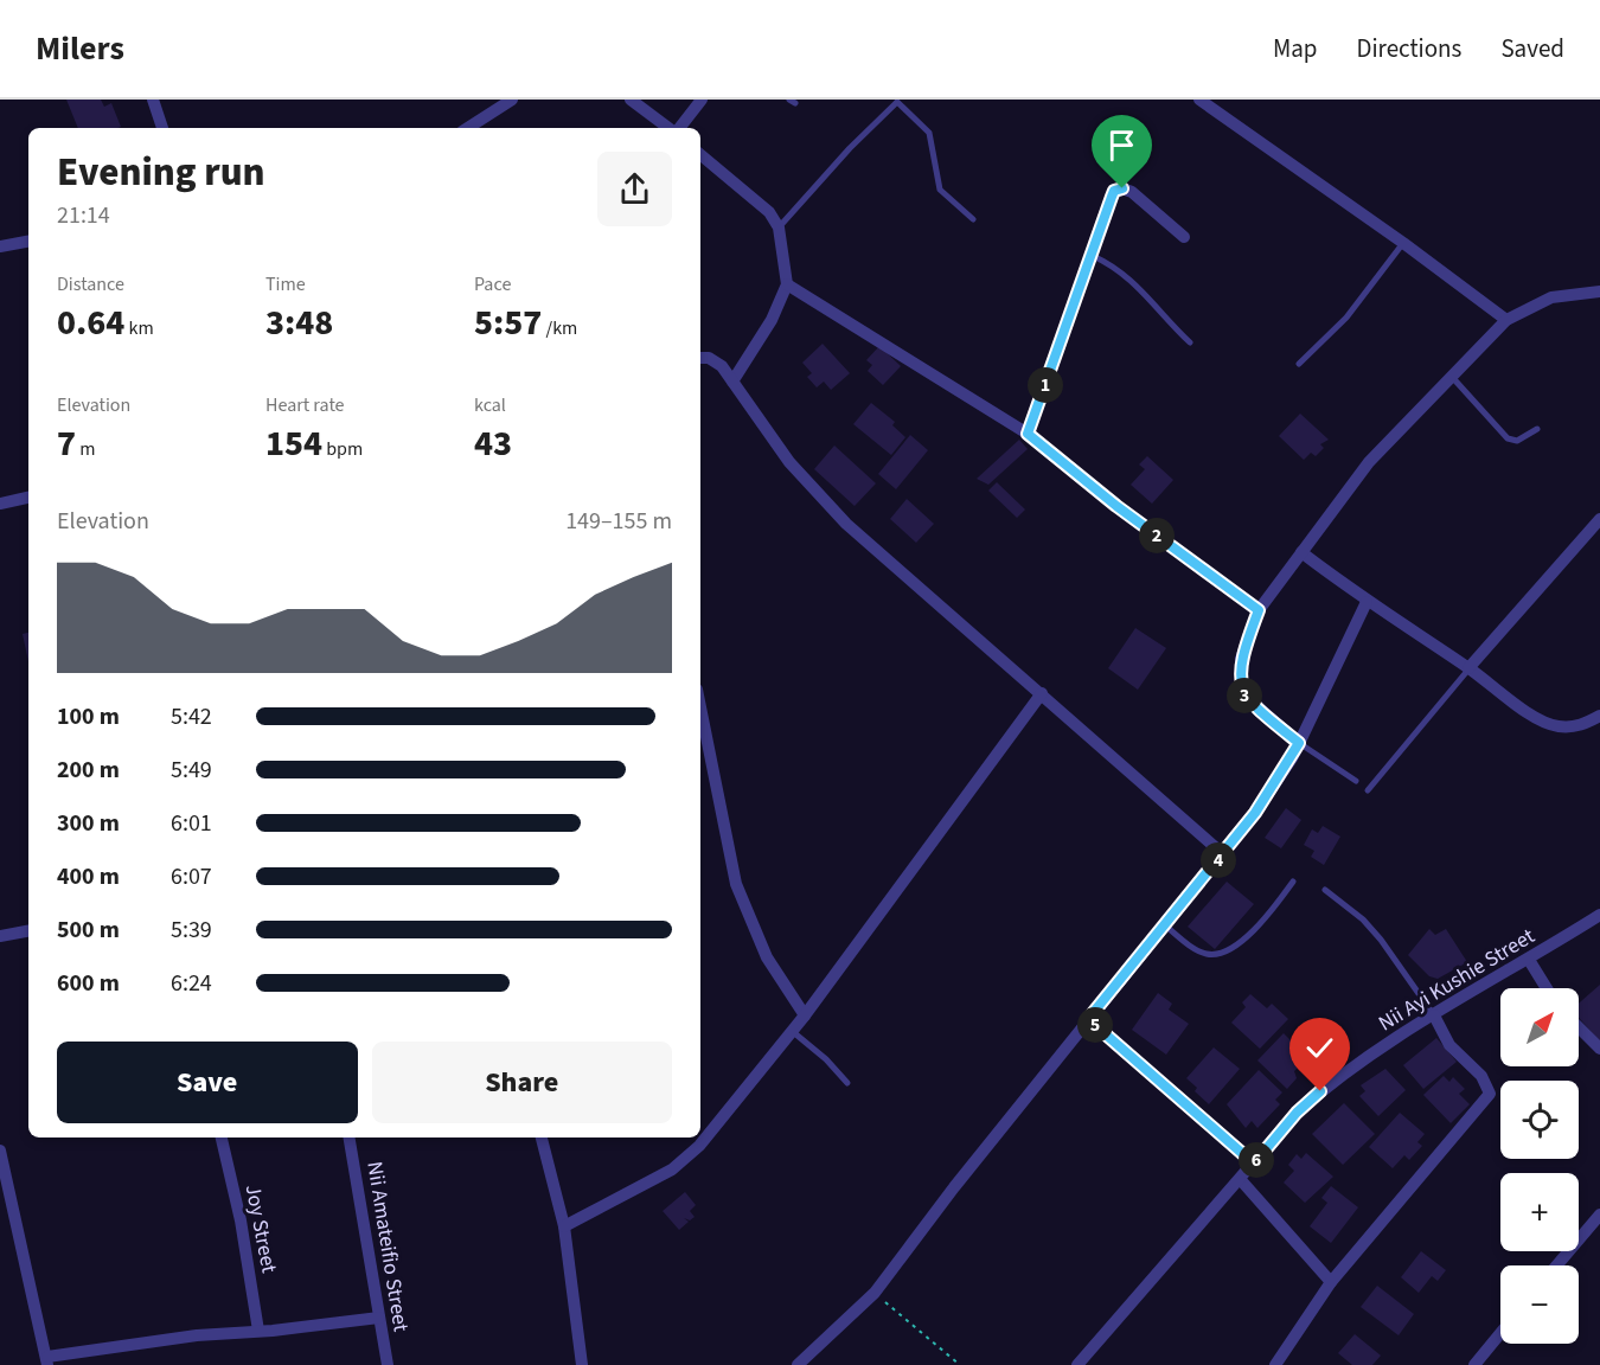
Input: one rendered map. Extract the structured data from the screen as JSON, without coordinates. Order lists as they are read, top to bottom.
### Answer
{
  "streets": {
    "street": ["Nii Ayi Kushie Street", "Joy Street", "Nii Amateifio Street"]
  },
  "north": "top right",
  "page": {
    "header": "Milers",
    "nav": ["Map", "Directions", "Saved"],
    "heading": ["Evening run", "21:14"],
    "stats": [
      ["Distance", "0.64 km"],
      ["Time", "3:48"],
      ["Pace", "5:57 /km"],
      ["Elevation", "7 m"],
      ["Heart rate", "154 bpm"],
      ["kcal", "43"]
    ],
    "pins": [
      "1",
      "2",
      "3",
      "4",
      "5",
      "6"
    ],
    "chart": ["Elevation", "149–155 m"],
    "list": [
      {
        "name": "100 m",
        "note": "5:42"
      },
      {
        "name": "200 m",
        "note": "5:49"
      },
      {
        "name": "300 m",
        "note": "6:01"
      },
      {
        "name": "400 m",
        "note": "6:07"
      },
      {
        "name": "500 m",
        "note": "5:39"
      },
      {
        "name": "600 m",
        "note": "6:24"
      }
    ],
    "map_buttons": ["+", "−"],
    "buttons": ["Save", "Share"]
  }
}
